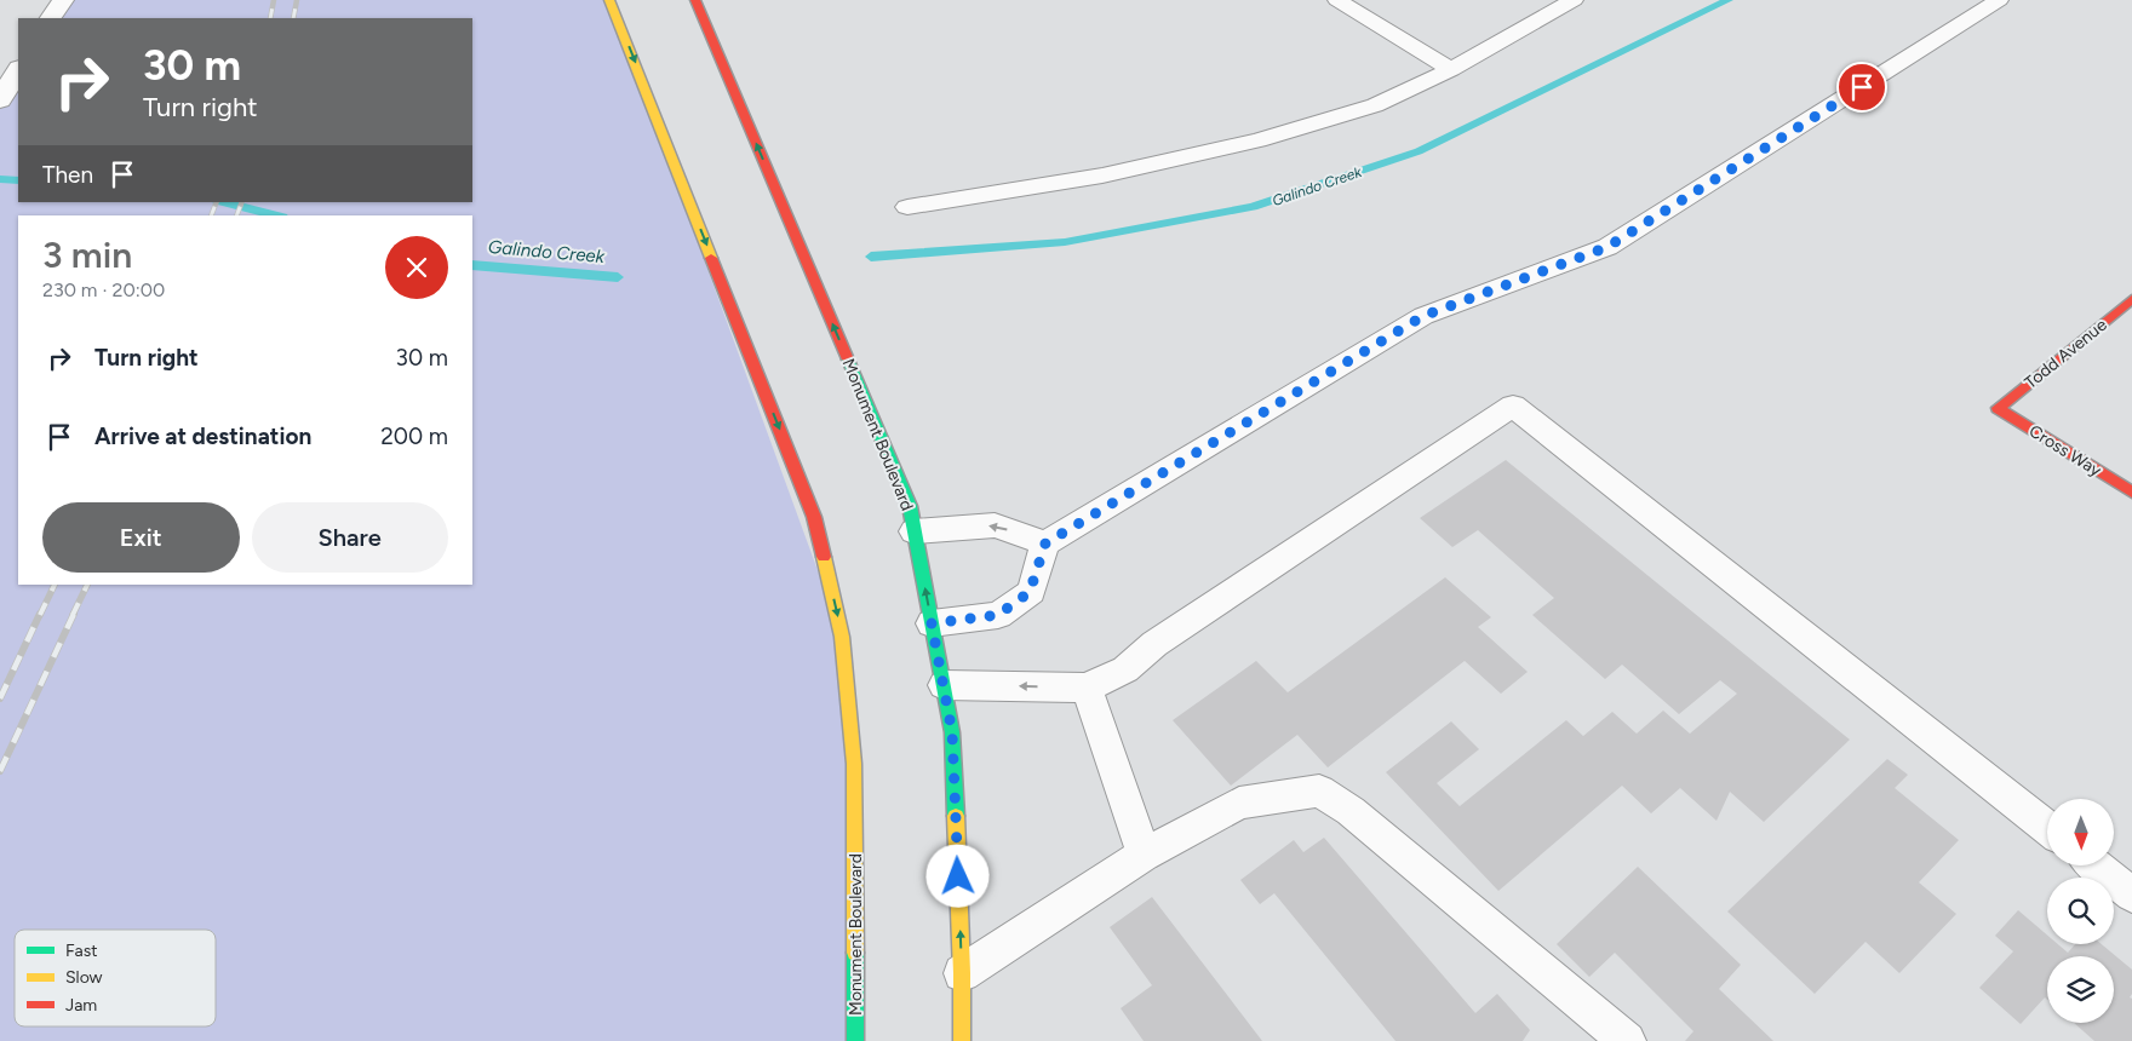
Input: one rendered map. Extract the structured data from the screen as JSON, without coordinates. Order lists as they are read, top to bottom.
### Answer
{
  "streets": {
    "main road": ["Todd Avenue", "Monument Boulevard", "Cross Way"]
  },
  "crossings": [
    ["Todd Avenue", "Cross Way"]
  ],
  "water": ["Galindo Creek"],
  "legend": ["Fast", "Slow", "Jam"],
  "north": "bottom",
  "page": {
    "turn": ["30 m", "Turn right"],
    "then": "Then",
    "heading": ["3 min", "230 m · 20:00"],
    "list": [
      {
        "name": "Turn right",
        "value": "30 m"
      },
      {
        "name": "Arrive at destination",
        "value": "200 m"
      }
    ],
    "buttons": ["Exit", "Share"]
  }
}
